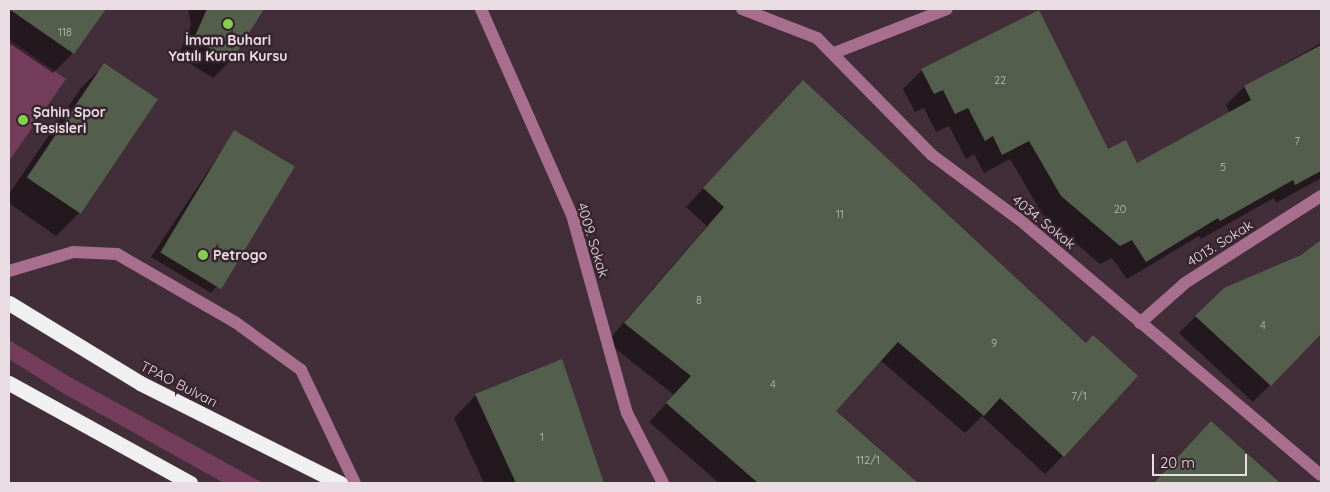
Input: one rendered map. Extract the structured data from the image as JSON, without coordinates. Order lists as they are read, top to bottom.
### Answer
{
  "streets": {
    "highway": ["TPAO Bulvarı"],
    "street": ["4034. Sokak", "4009. Sokak", "4013. Sokak"]
  },
  "crossings": [
    ["4034. Sokak", "4013. Sokak"]
  ],
  "places": ["İmam Buhari Yatılı Kuran Kursu", "Şahin Spor Tesisleri", "Petrogo"],
  "house_numbers": [
    "118",
    "22",
    "7",
    "5",
    "20",
    "11",
    "8",
    "4",
    "9",
    "4",
    "7/1",
    "1",
    "112/1"
  ],
  "scale_bar": "20 m"
}
